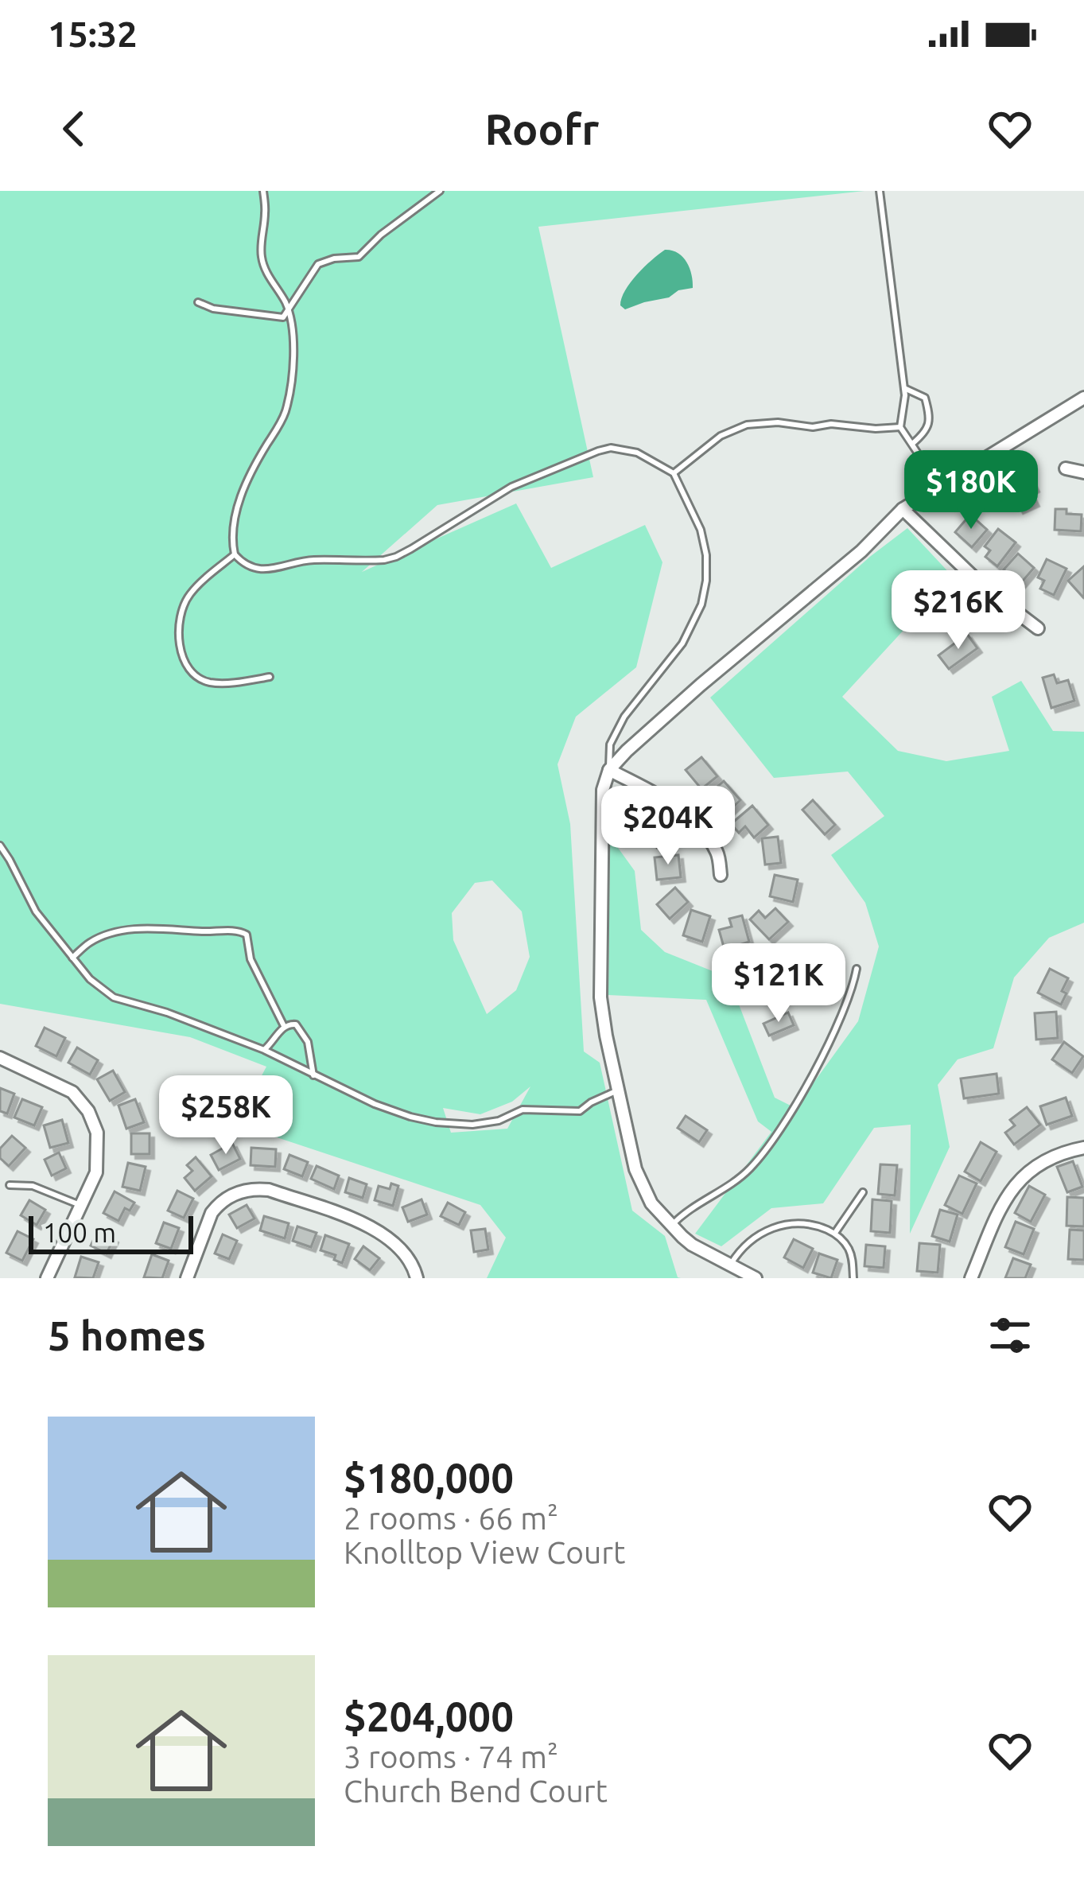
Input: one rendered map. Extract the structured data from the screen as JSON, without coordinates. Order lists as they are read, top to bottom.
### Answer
{
  "scale_bar": "100 m",
  "page": {
    "status": "15:32",
    "header": "Roofr",
    "price": [
      "$180K",
      "$216K",
      "$204K",
      "$121K",
      "$258K"
    ],
    "scale": "100 m",
    "heading": "5 homes",
    "list": [
      {
        "name": "$180,000",
        "note": "2 rooms · 66 m² · Knolltop View Court"
      },
      {
        "name": "$204,000",
        "note": "3 rooms · 74 m² · Church Bend Court"
      }
    ]
  }
}
